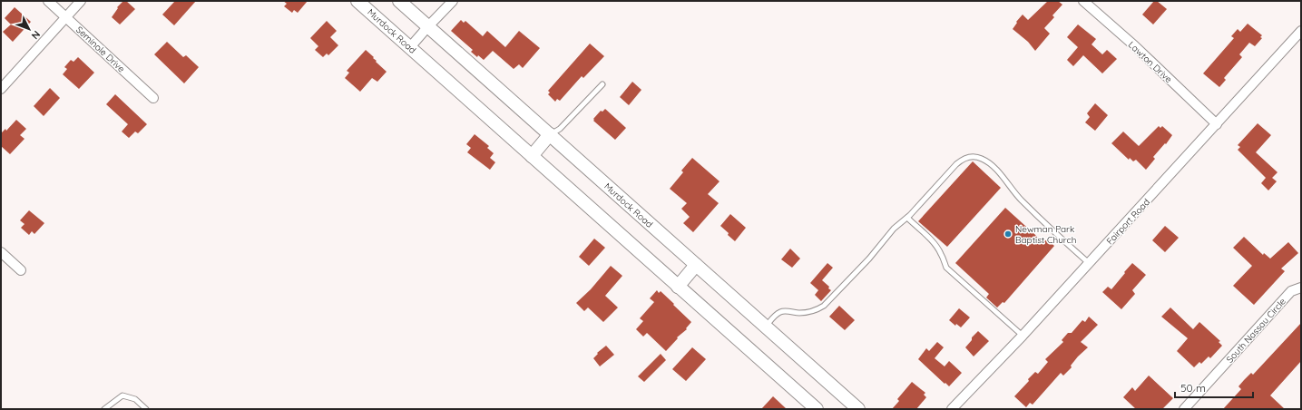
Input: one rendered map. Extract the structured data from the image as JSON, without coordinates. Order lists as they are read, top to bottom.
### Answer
{
  "streets": {
    "main road": ["Murdock Road"],
    "street": [
      "Seminole Drive",
      "Lawton Drive",
      "Fairport Road",
      "South Nassau Circle"
    ]
  },
  "crossings": [
    ["Lawton Drive", "Fairport Road"]
  ],
  "places": ["Newman Park Baptist Church"],
  "scale_bar": "50 m",
  "north": "bottom right"
}
